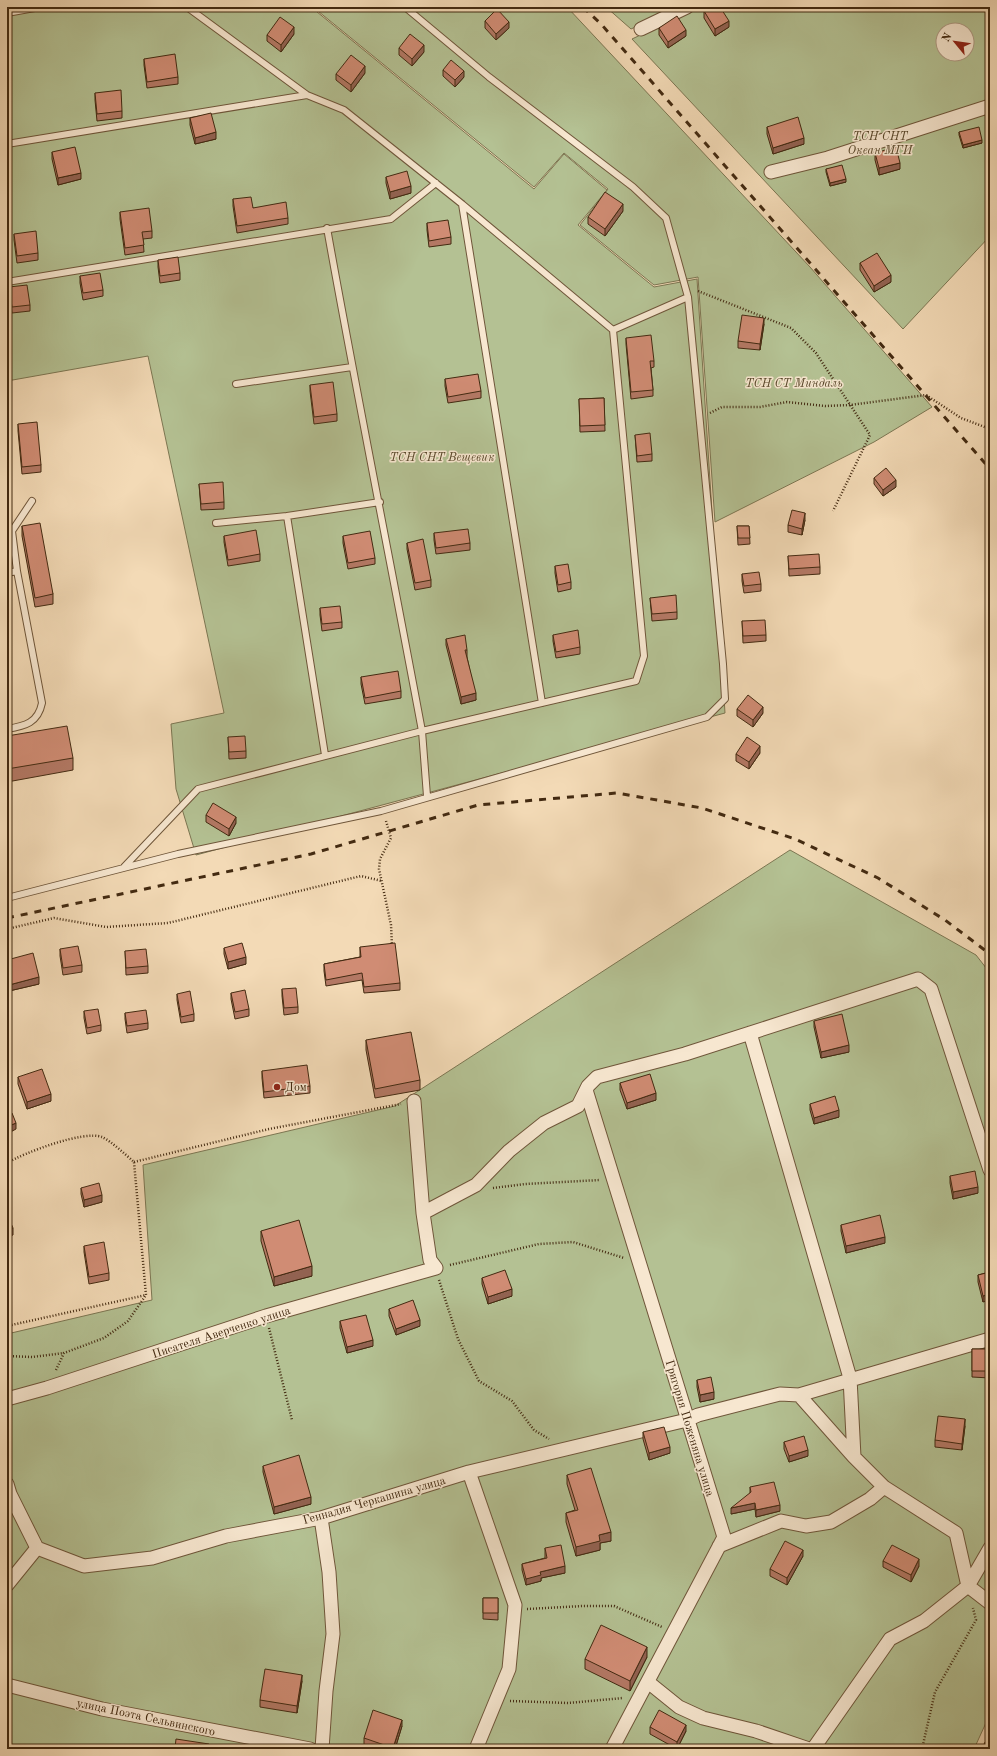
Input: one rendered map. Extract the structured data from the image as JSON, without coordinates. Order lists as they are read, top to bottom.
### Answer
{
  "streets": {
    "street": [
      "Писателя Аверченко улица",
      "Григория Поженяна улица",
      "Геннадия Черкашина улица",
      "улица Поэта Сельвинского"
    ]
  },
  "crossings": [
    ["Григория Поженяна улица", "Геннадия Черкашина улица"]
  ],
  "parks": ["ТСН СНТ Океан МГИ", "ТСН СТ Миндаль", "ТСН СНТ Вещевик"],
  "places": ["Дом"],
  "north": "top left"
}
